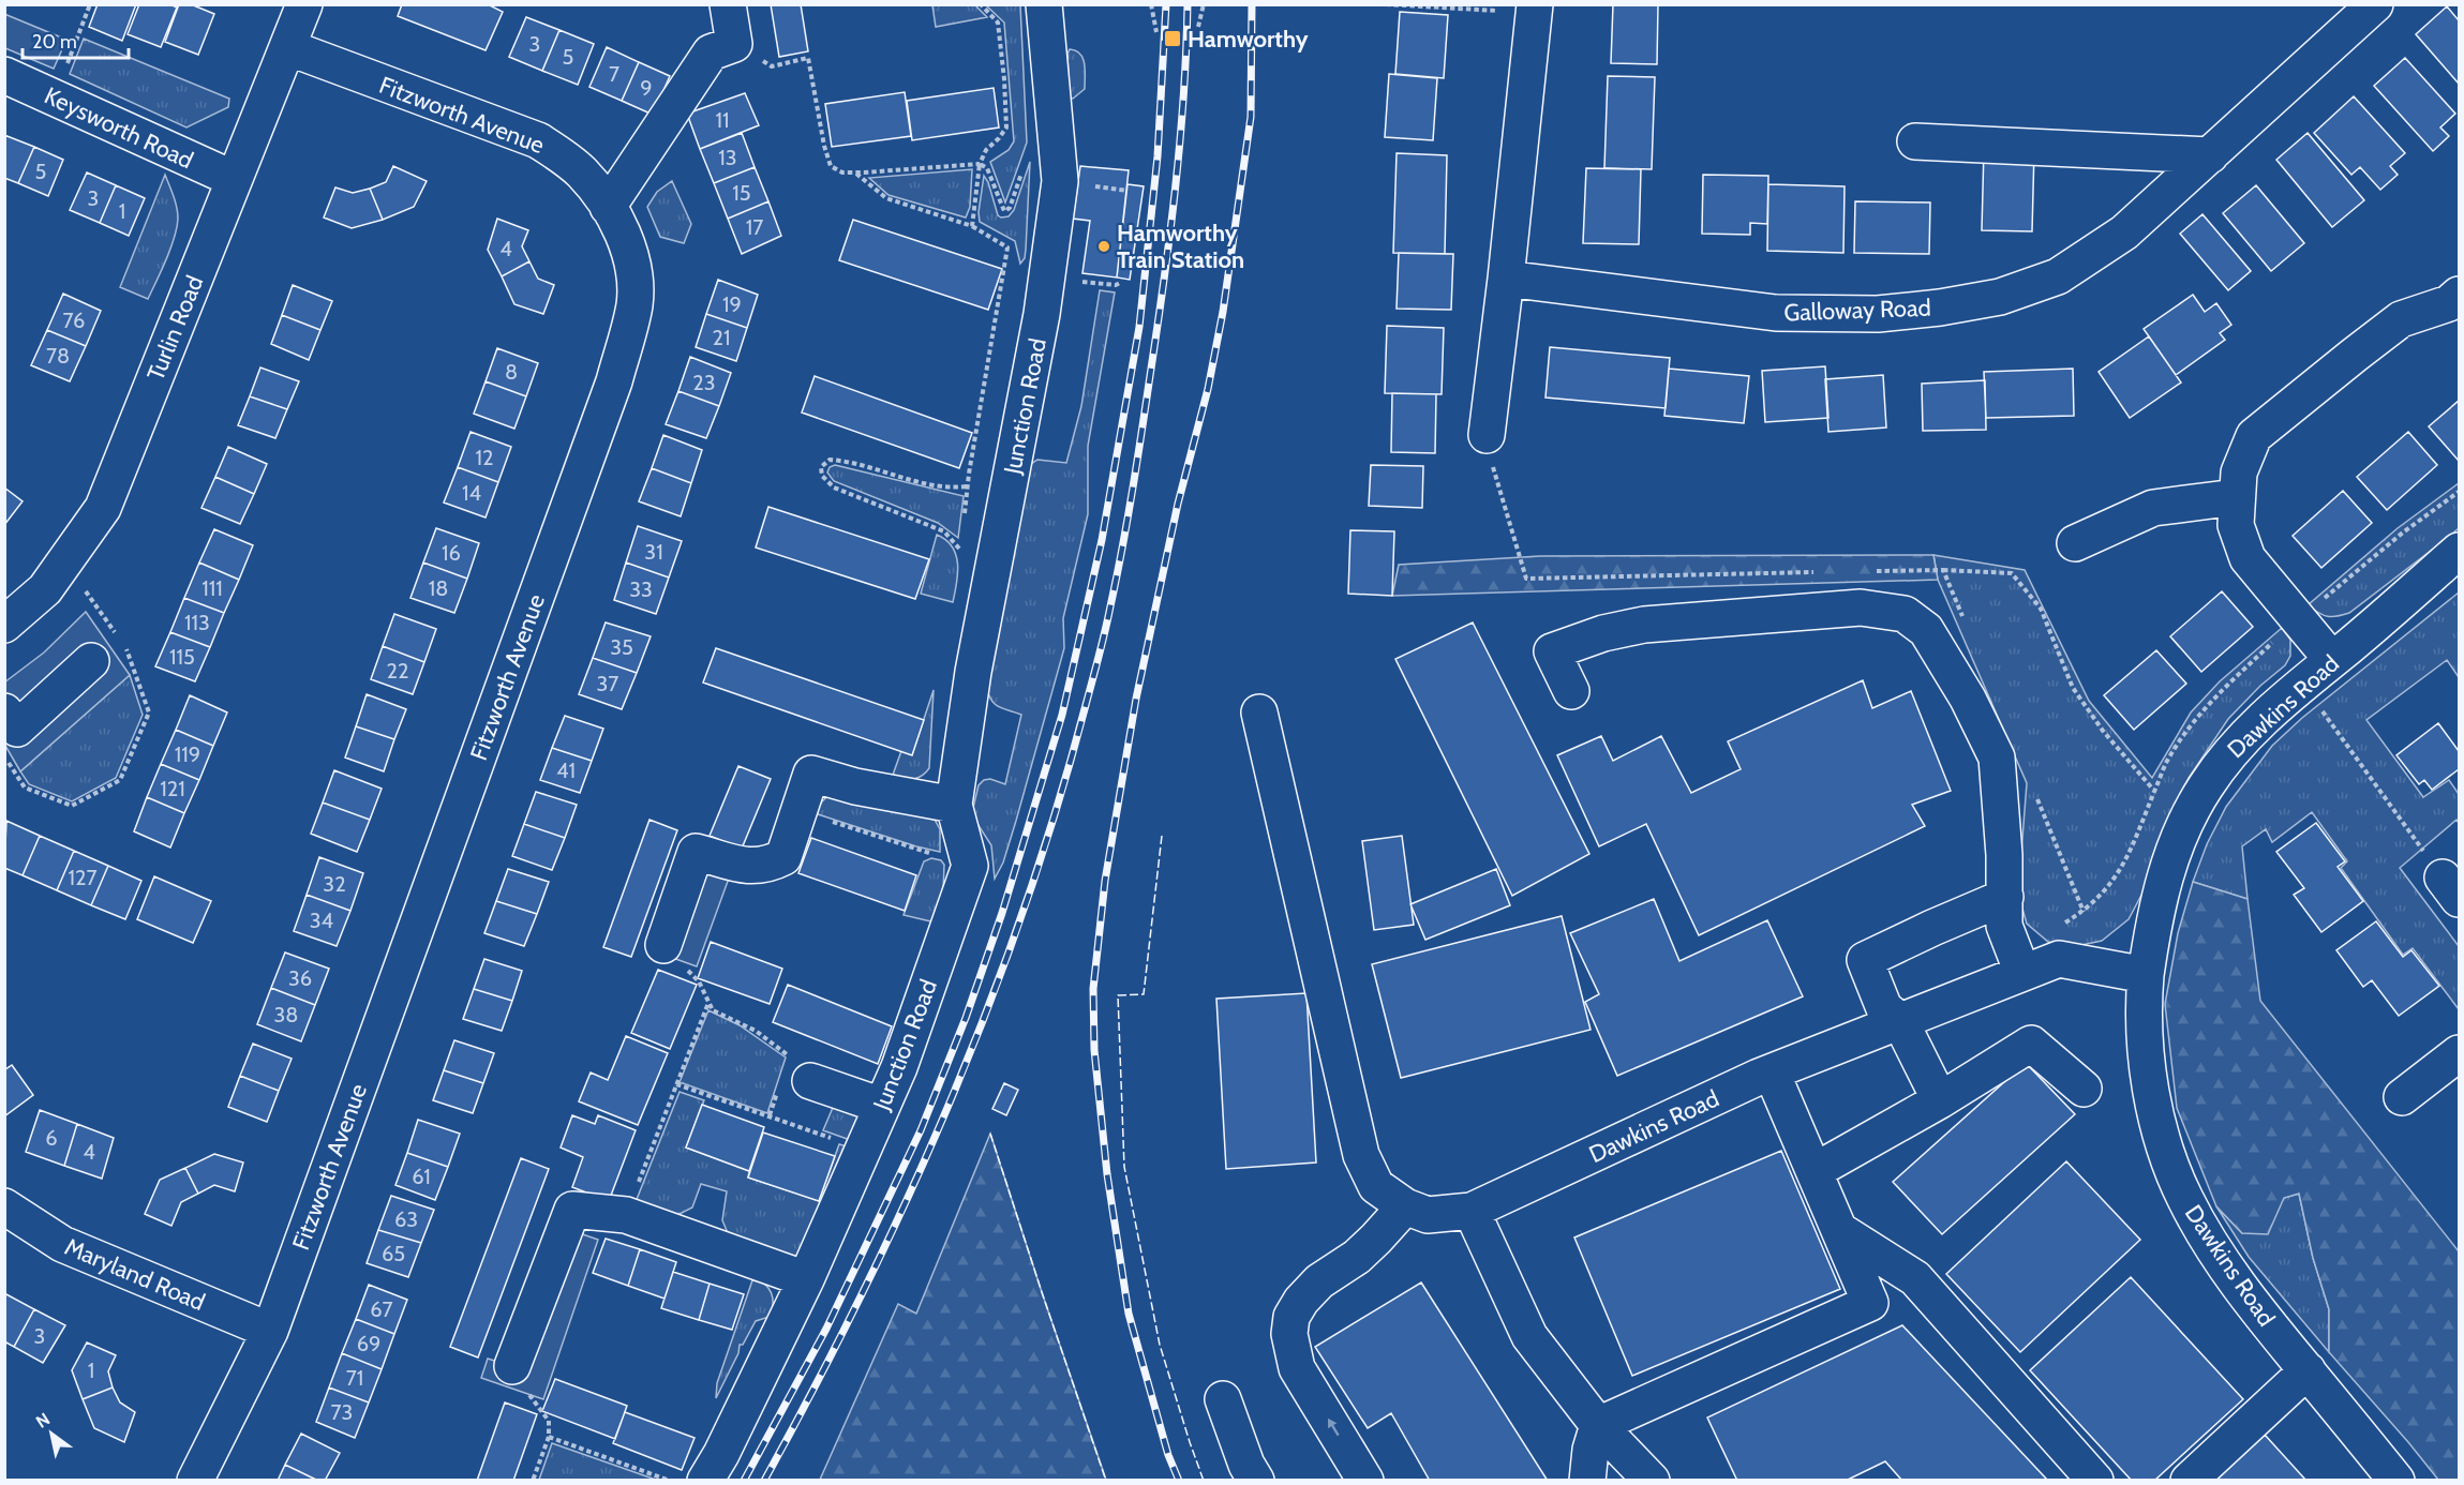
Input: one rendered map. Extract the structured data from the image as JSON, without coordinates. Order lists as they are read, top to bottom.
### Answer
{
  "streets": {
    "street": [
      "Fitzworth Avenue",
      "Keysworth Road",
      "Galloway Road",
      "Turlin Road",
      "Junction Road",
      "Dawkins Road",
      "Maryland Road"
    ]
  },
  "crossings": [
    ["Fitzworth Avenue", "Turlin Road"],
    ["Fitzworth Avenue", "Maryland Road"],
    ["Keysworth Road", "Turlin Road"]
  ],
  "places": {
    "transit": ["Hamworthy"],
    "other": ["Hamworthy Train Station"]
  },
  "house_numbers": [
    "3",
    "5",
    "7",
    "9",
    "11",
    "13",
    "5",
    "15",
    "3",
    "1",
    "17",
    "4",
    "19",
    "76",
    "21",
    "78",
    "8",
    "23",
    "12",
    "14",
    "31",
    "16",
    "111",
    "18",
    "33",
    "113",
    "35",
    "115",
    "22",
    "37",
    "119",
    "41",
    "121",
    "127",
    "32",
    "34",
    "36",
    "38",
    "6",
    "4",
    "61",
    "63",
    "65",
    "67",
    "3",
    "69",
    "1",
    "71",
    "73"
  ],
  "scale_bar": "20 m",
  "north": "top left"
}
